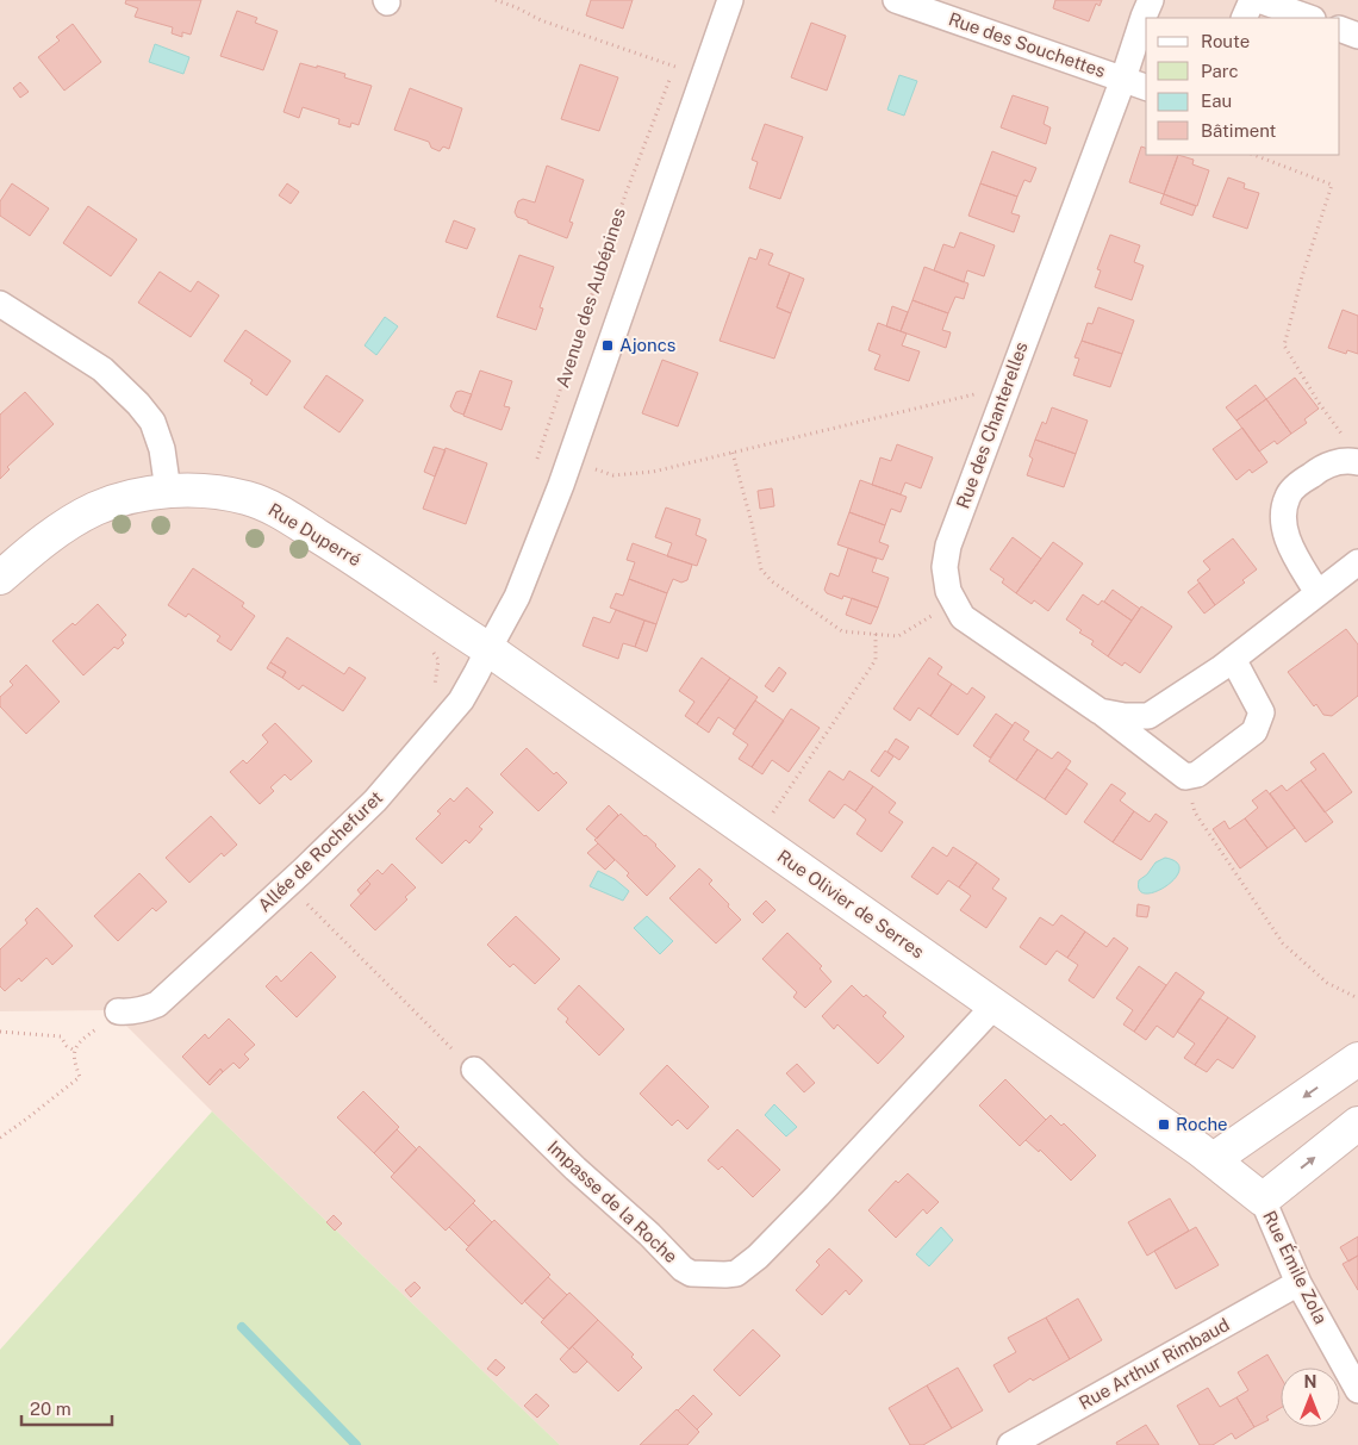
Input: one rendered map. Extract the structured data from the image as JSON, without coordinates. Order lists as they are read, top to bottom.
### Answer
{
  "streets": {
    "street": [
      "Rue des Souchettes",
      "Avenue des Aubépines",
      "Rue des Chanterelles",
      "Rue Duperré",
      "Allée de Rochefuret",
      "Rue Olivier de Serres",
      "Impasse de la Roche",
      "Rue Émile Zola",
      "Rue Arthur Rimbaud"
    ]
  },
  "crossings": [
    ["Rue des Souchettes", "Rue des Chanterelles"],
    ["Avenue des Aubépines", "Rue Duperré"],
    ["Avenue des Aubépines", "Allée de Rochefuret"],
    ["Avenue des Aubépines", "Rue Olivier de Serres"],
    ["Rue Duperré", "Allée de Rochefuret"],
    ["Rue Duperré", "Rue Olivier de Serres"],
    ["Allée de Rochefuret", "Rue Olivier de Serres"],
    ["Rue Olivier de Serres", "Impasse de la Roche"],
    ["Rue Olivier de Serres", "Rue Émile Zola"],
    ["Rue Émile Zola", "Rue Arthur Rimbaud"]
  ],
  "places": {
    "transit": ["Ajoncs", "Roche"]
  },
  "legend": [
    "Route",
    "Parc",
    "Eau",
    "Bâtiment"
  ],
  "scale_bar": "20 m",
  "north": "top"
}
